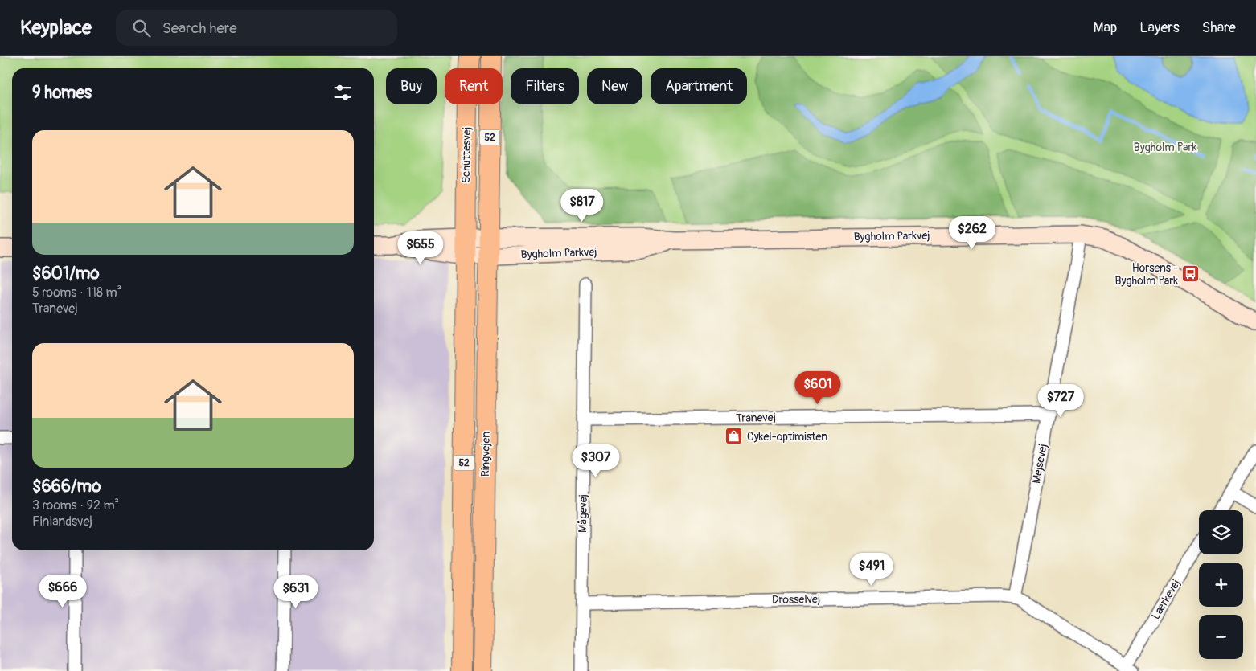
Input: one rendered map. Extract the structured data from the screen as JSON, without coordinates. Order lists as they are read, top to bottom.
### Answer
{
  "streets": {
    "main road": ["52", "Schüttesvej", "Ringvejen"],
    "street": [
      "Bygholm Parkvej",
      "Tranevej",
      "Mejsevej",
      "Mågevej",
      "Drosselvej",
      "Lærkevej"
    ]
  },
  "crossings": [
    ["Schüttesvej", "Bygholm Parkvej"],
    ["Schüttesvej", "Ringvejen"],
    ["Bygholm Parkvej", "Ringvejen"],
    ["Bygholm Parkvej", "Mejsevej"],
    ["Tranevej", "Mejsevej"],
    ["Tranevej", "Mågevej"],
    ["Mejsevej", "Drosselvej"],
    ["Mågevej", "Drosselvej"],
    ["Drosselvej", "Lærkevej"]
  ],
  "parks": ["Bygholm Park"],
  "places": {
    "bus stop": ["Horsens - Bygholm Park"],
    "shop": ["Cykel-optimisten"]
  },
  "page": {
    "header": "Keyplace",
    "search": "Search here",
    "nav": ["Map", "Layers", "Share"],
    "chip": [
      "Buy",
      "Rent",
      "Filters",
      "New",
      "Apartment"
    ],
    "heading": "9 homes",
    "list": [
      {
        "name": "$601/mo",
        "note": "5 rooms · 118 m² · Tranevej"
      },
      {
        "name": "$666/mo",
        "note": "3 rooms · 92 m² · Finlandsvej"
      }
    ],
    "price": [
      "$817",
      "$262",
      "$655",
      "$601",
      "$727",
      "$307",
      "$491",
      "$666",
      "$631"
    ],
    "map_buttons": ["+", "−"]
  }
}
